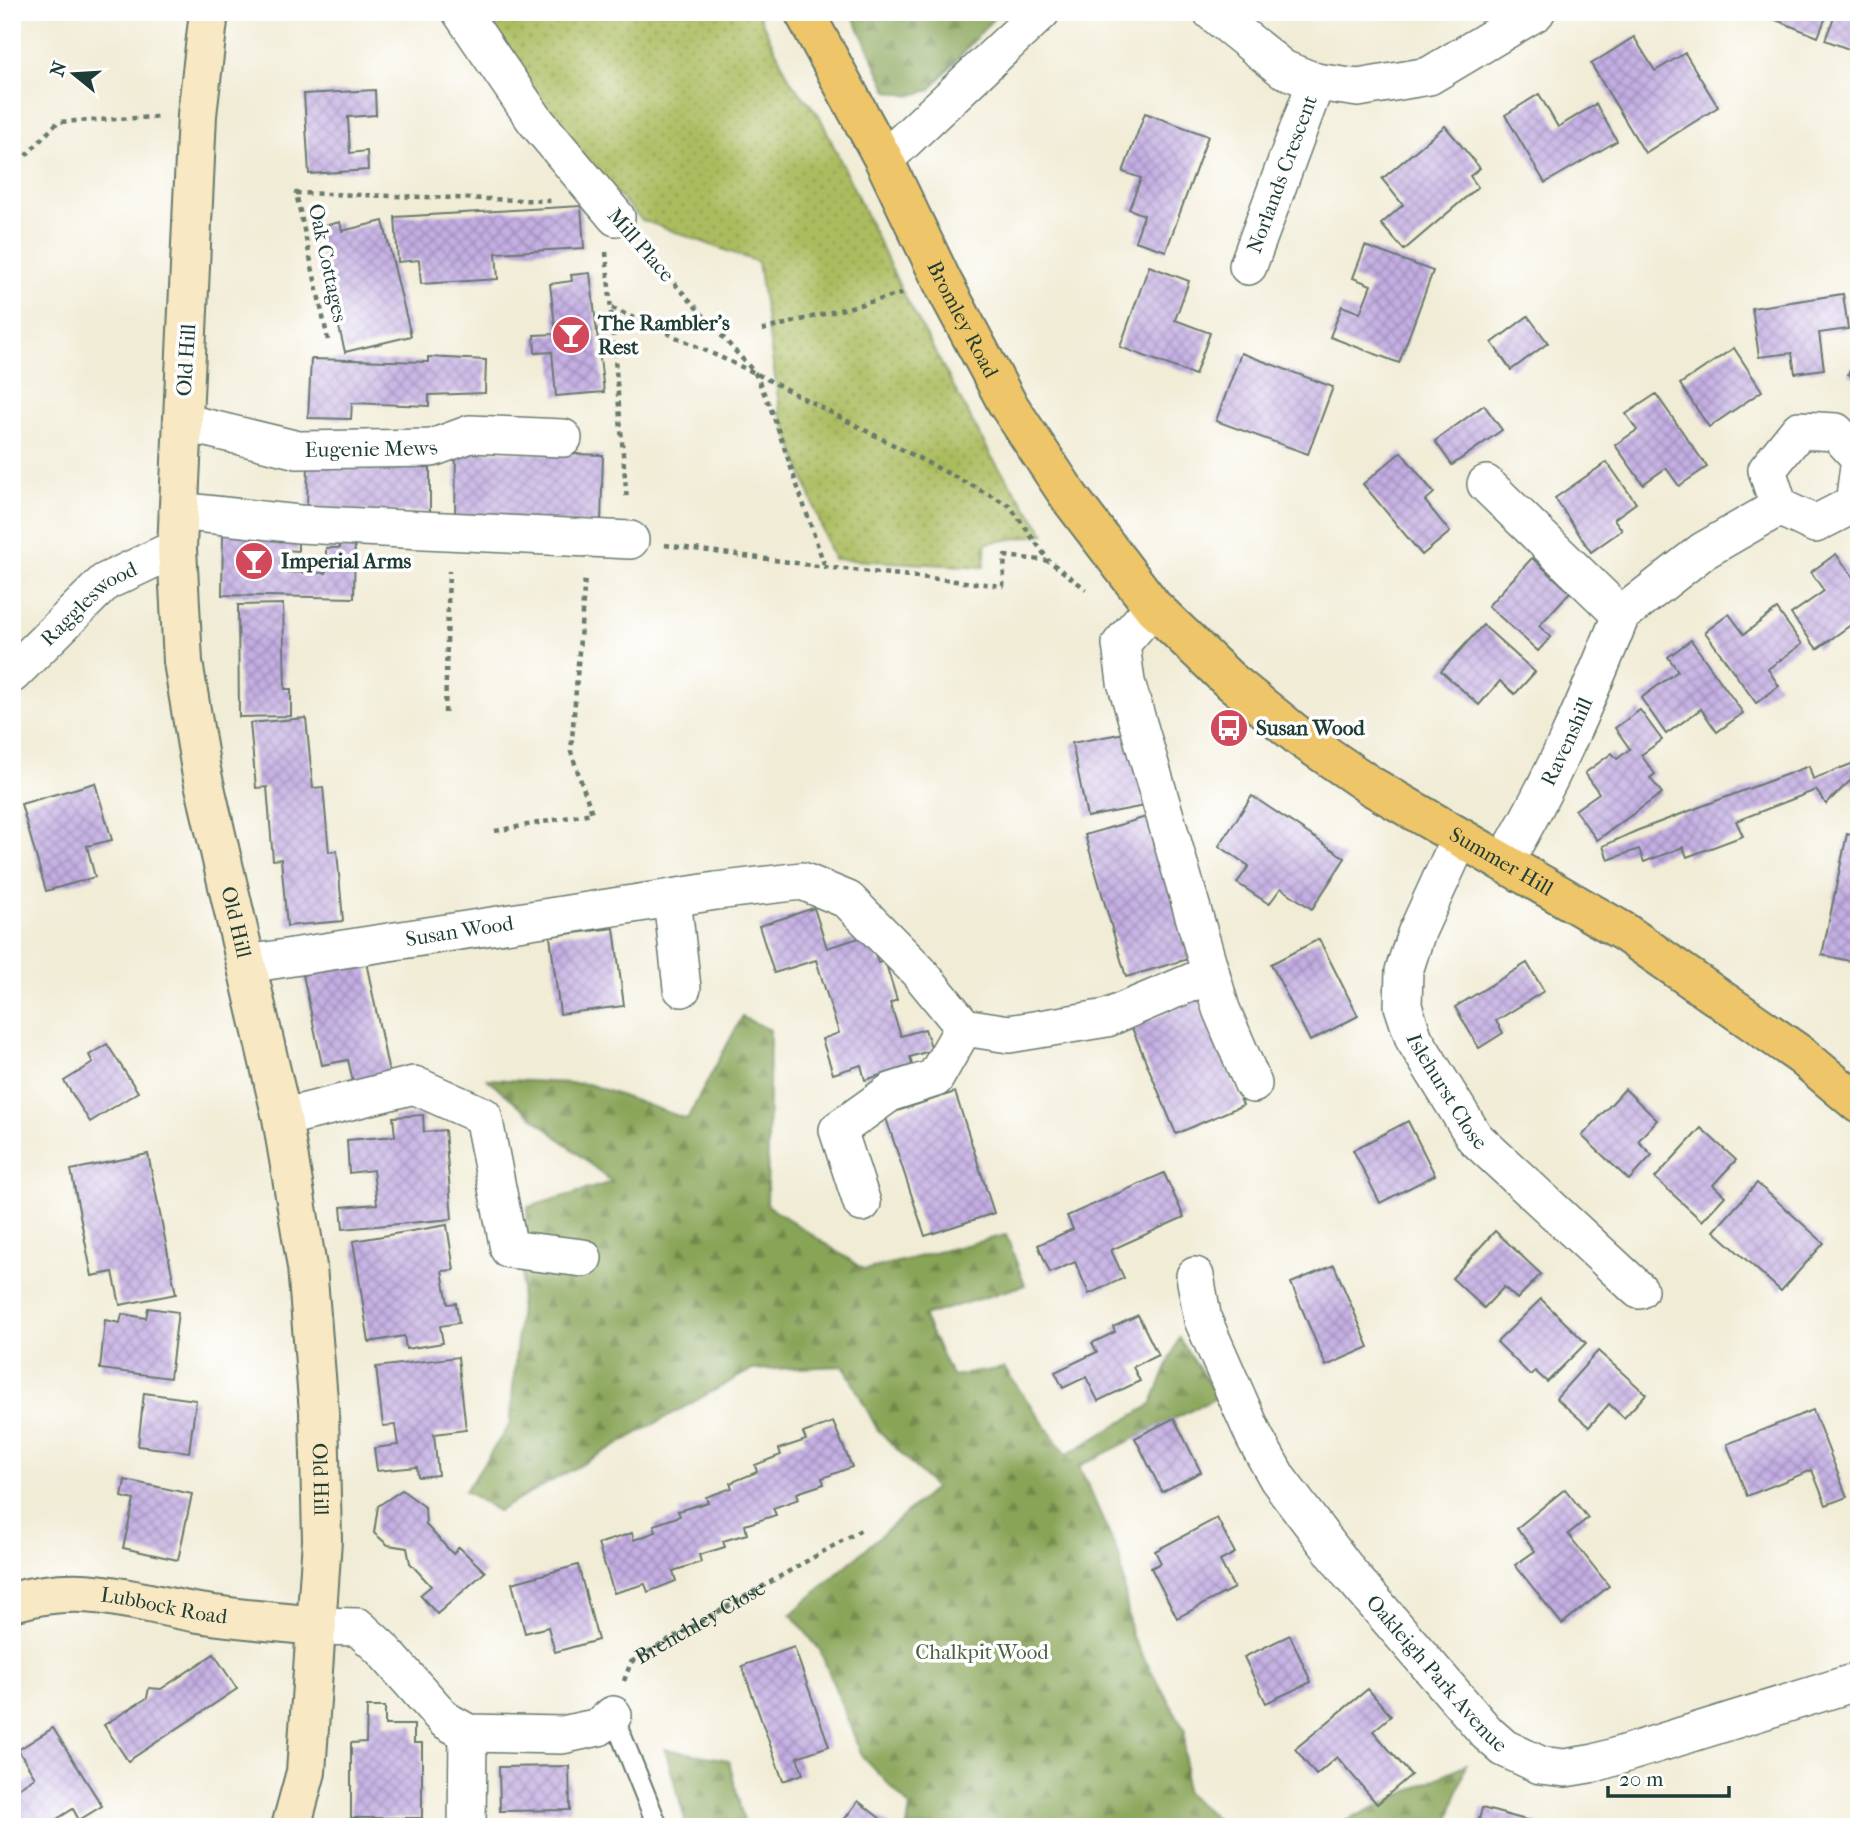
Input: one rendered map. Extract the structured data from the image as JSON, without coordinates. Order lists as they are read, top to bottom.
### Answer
{
  "streets": {
    "main road": [
      "Bromley Road",
      "Old Hill",
      "Summer Hill",
      "Lubbock Road"
    ],
    "street": [
      "Norlands Crescent",
      "Mill Place",
      "Eugenie Mews",
      "Raggleswood",
      "Ravenshill",
      "Susan Wood",
      "Islehurst Close",
      "Oakleigh Park Avenue"
    ],
    "path": ["Oak Cottages", "Brenchley Close"]
  },
  "crossings": [
    ["Bromley Road", "Summer Hill"],
    ["Old Hill", "Eugenie Mews"],
    ["Old Hill", "Raggleswood"],
    ["Old Hill", "Susan Wood"],
    ["Old Hill", "Lubbock Road"],
    ["Ravenshill", "Summer Hill"],
    ["Summer Hill", "Islehurst Close"]
  ],
  "parks": ["Chalkpit Wood"],
  "places": {
    "bar": ["The Rambler's Rest", "Imperial Arms"],
    "bus stop": ["Susan Wood"]
  },
  "scale_bar": "20 m",
  "north": "left"
}
